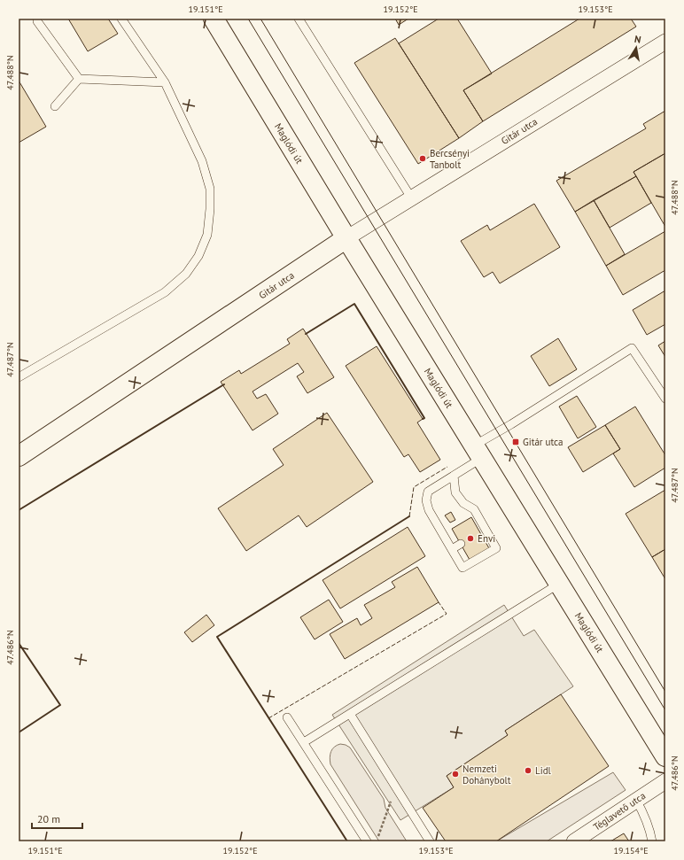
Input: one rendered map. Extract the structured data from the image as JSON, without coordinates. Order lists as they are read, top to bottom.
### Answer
{
  "streets": {
    "street": ["Gitár utca", "Maglódi út", "Téglavető utca"]
  },
  "crossings": [
    ["Gitár utca", "Maglódi út"]
  ],
  "places": {
    "other": [
      "Bercsényi Tanbolt",
      "Envi",
      "Lidl",
      "Nemzeti Dohánybolt"
    ],
    "transit": ["Gitár utca"]
  },
  "scale_bar": "20 m",
  "north": "top",
  "coordinates": [
    "19.151°E",
    "19.152°E",
    "19.153°E",
    "47.488°N",
    "47.487°N",
    "47.486°N",
    "19.154°E"
  ]
}
